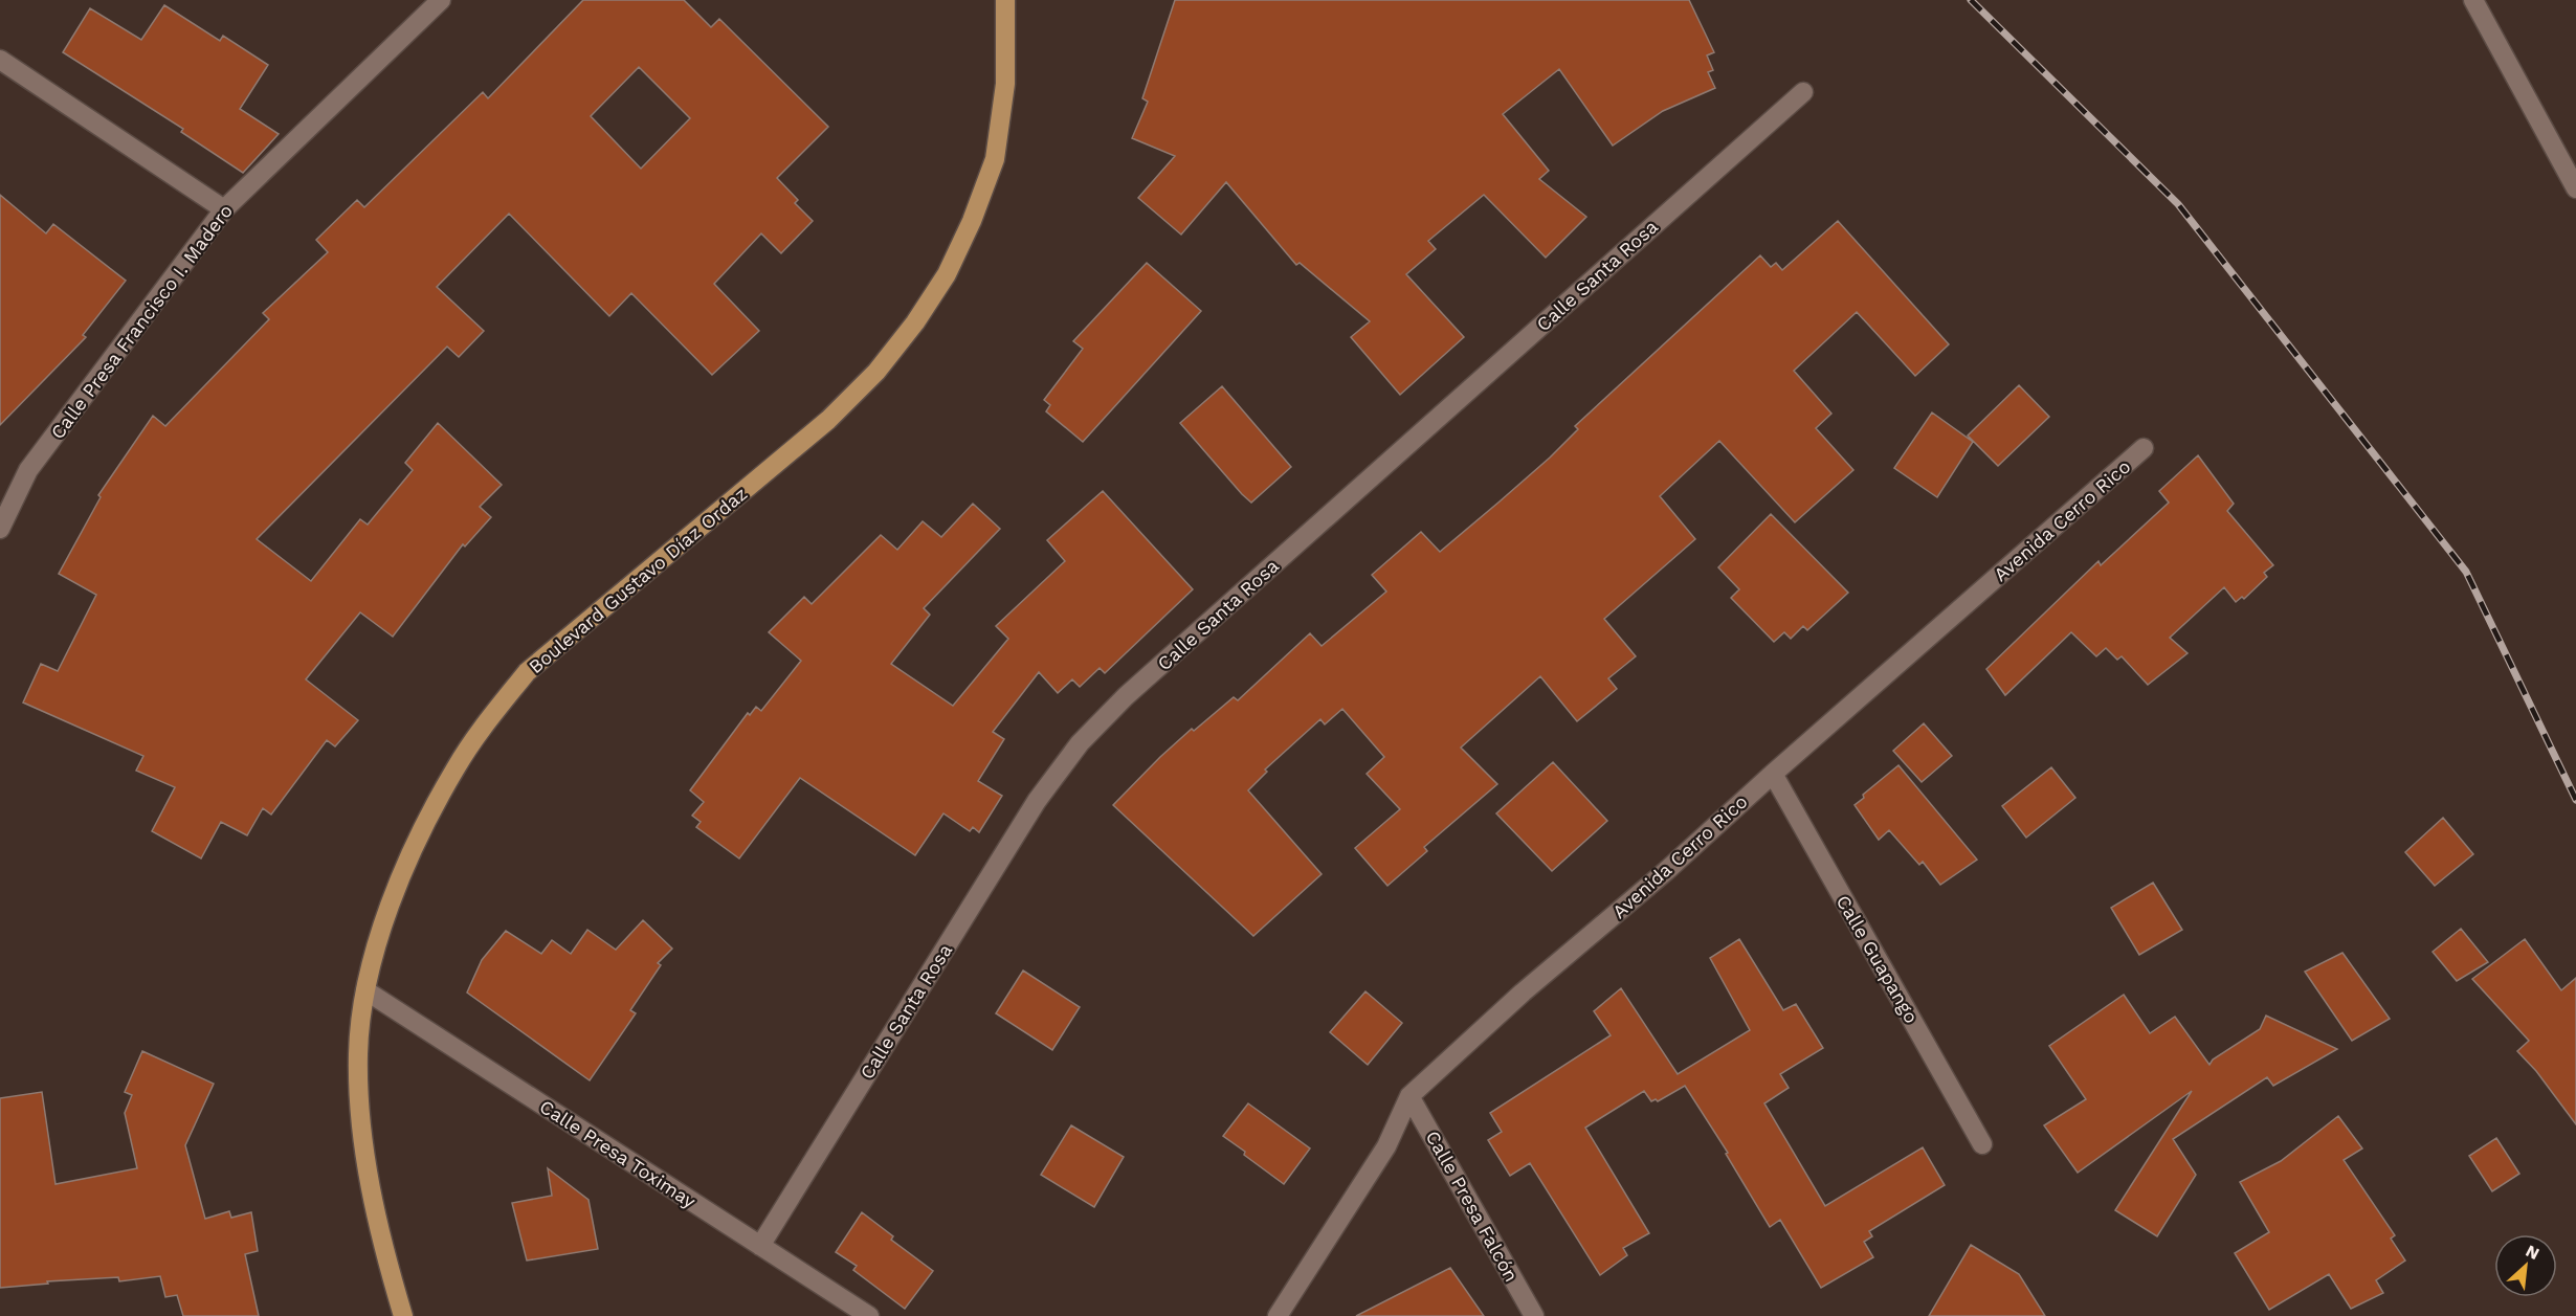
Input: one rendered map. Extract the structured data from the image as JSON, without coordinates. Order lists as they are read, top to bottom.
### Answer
{
  "streets": {
    "main road": ["Boulevard Gustavo Díaz Ordaz"],
    "street": [
      "Calle Santa Rosa",
      "Calle Presa Francisco I. Madero",
      "Avenida Cerro Rico",
      "Calle Guapango",
      "Calle Presa Toximay",
      "Calle Presa Falcón"
    ]
  },
  "crossings": [
    ["Calle Santa Rosa", "Calle Presa Toximay"],
    ["Avenida Cerro Rico", "Calle Guapango"],
    ["Avenida Cerro Rico", "Calle Presa Falcón"],
    ["Boulevard Gustavo Díaz Ordaz", "Calle Presa Toximay"]
  ],
  "north": "top right"
}
